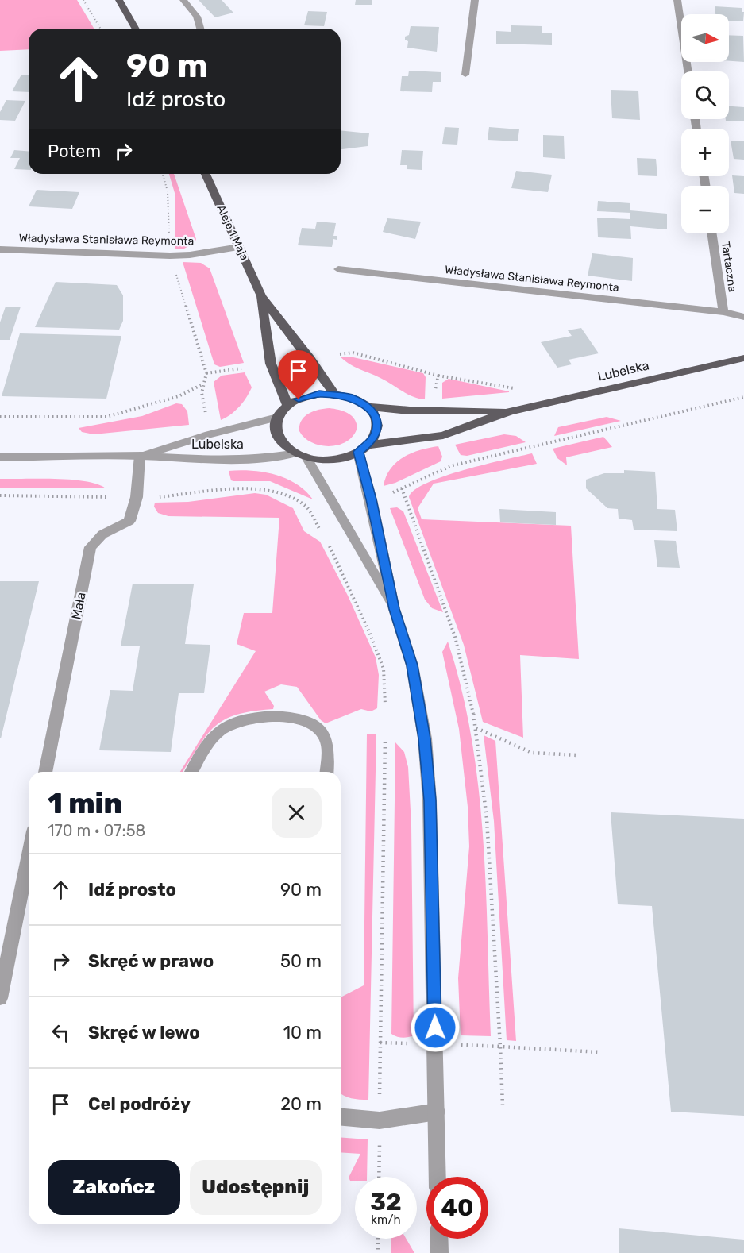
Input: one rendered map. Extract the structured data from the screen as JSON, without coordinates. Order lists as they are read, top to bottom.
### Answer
{
  "streets": {
    "main road": ["Aleje 1 Maja", "Lubelska"],
    "street": ["Władysława Stanisława Reymonta", "Tartaczna", "Mała"]
  },
  "crossings": [
    ["Aleje 1 Maja", "Władysława Stanisława Reymonta"],
    ["Aleje 1 Maja", "Lubelska"],
    ["Władysława Stanisława Reymonta", "Tartaczna"],
    ["Lubelska", "Mała"]
  ],
  "north": "right",
  "page": {
    "map_buttons": ["+", "−"],
    "turn": ["90 m", "Idź prosto"],
    "then": "Potem",
    "heading": ["1 min", "170 m · 07:58"],
    "list": [
      {
        "name": "Idź prosto",
        "value": "90 m"
      },
      {
        "name": "Skręć w prawo",
        "value": "50 m"
      },
      {
        "name": "Skręć w lewo",
        "value": "10 m"
      },
      {
        "name": "Cel podróży",
        "value": "20 m"
      }
    ],
    "buttons": ["Zakończ", "Udostępnij"],
    "speed": "32 km/h",
    "limit": "40"
  }
}
